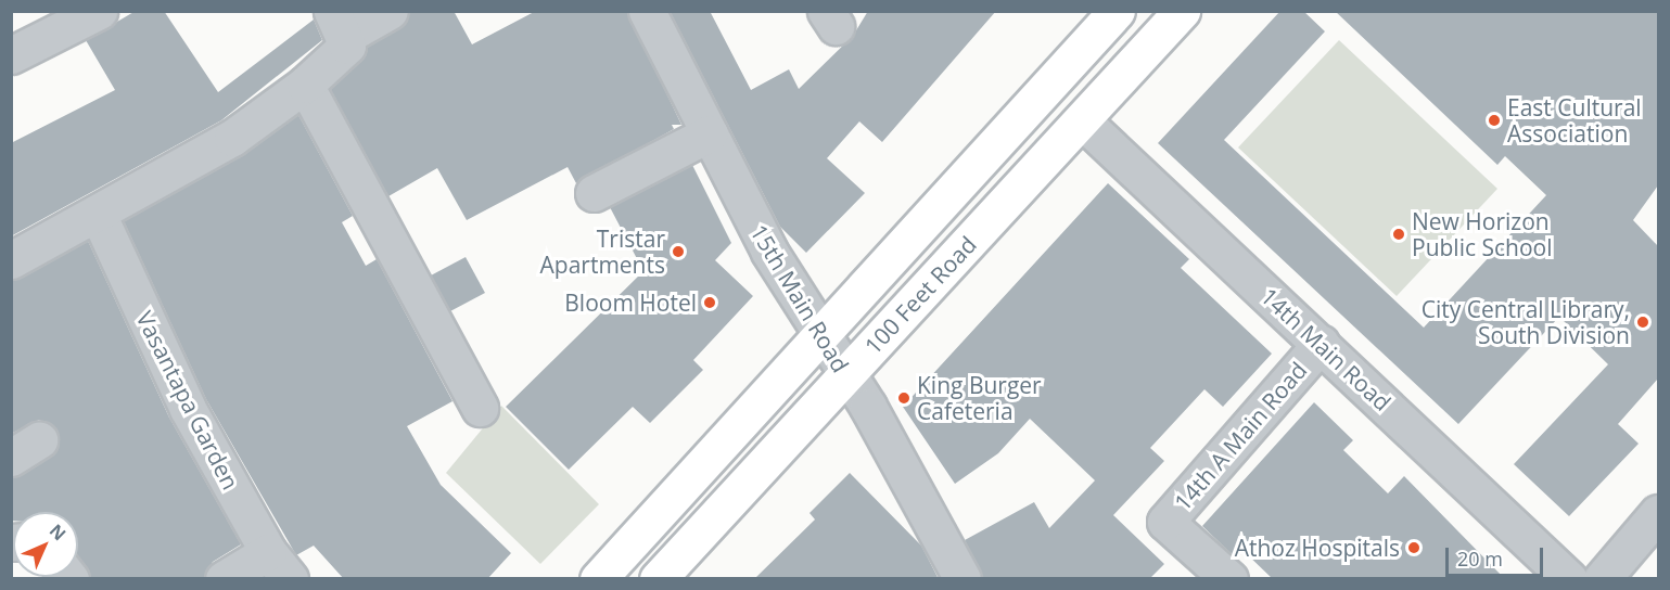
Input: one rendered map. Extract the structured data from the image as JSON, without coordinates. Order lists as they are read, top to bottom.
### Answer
{
  "streets": {
    "main road": ["100 Feet Road"],
    "street": [
      "15th Main Road",
      "14th Main Road",
      "Vasantapa Garden",
      "14th A Main Road"
    ]
  },
  "crossings": [
    ["100 Feet Road", "15th Main Road"],
    ["100 Feet Road", "14th Main Road"],
    ["14th Main Road", "14th A Main Road"]
  ],
  "places": [
    "East Cultural Association",
    "New Horizon Public School",
    "Tristar Apartments",
    "Bloom Hotel",
    "City Central Library, South Division",
    "King Burger Cafeteria",
    "Athoz Hospitals"
  ],
  "scale_bar": "20 m",
  "north": "top right"
}
